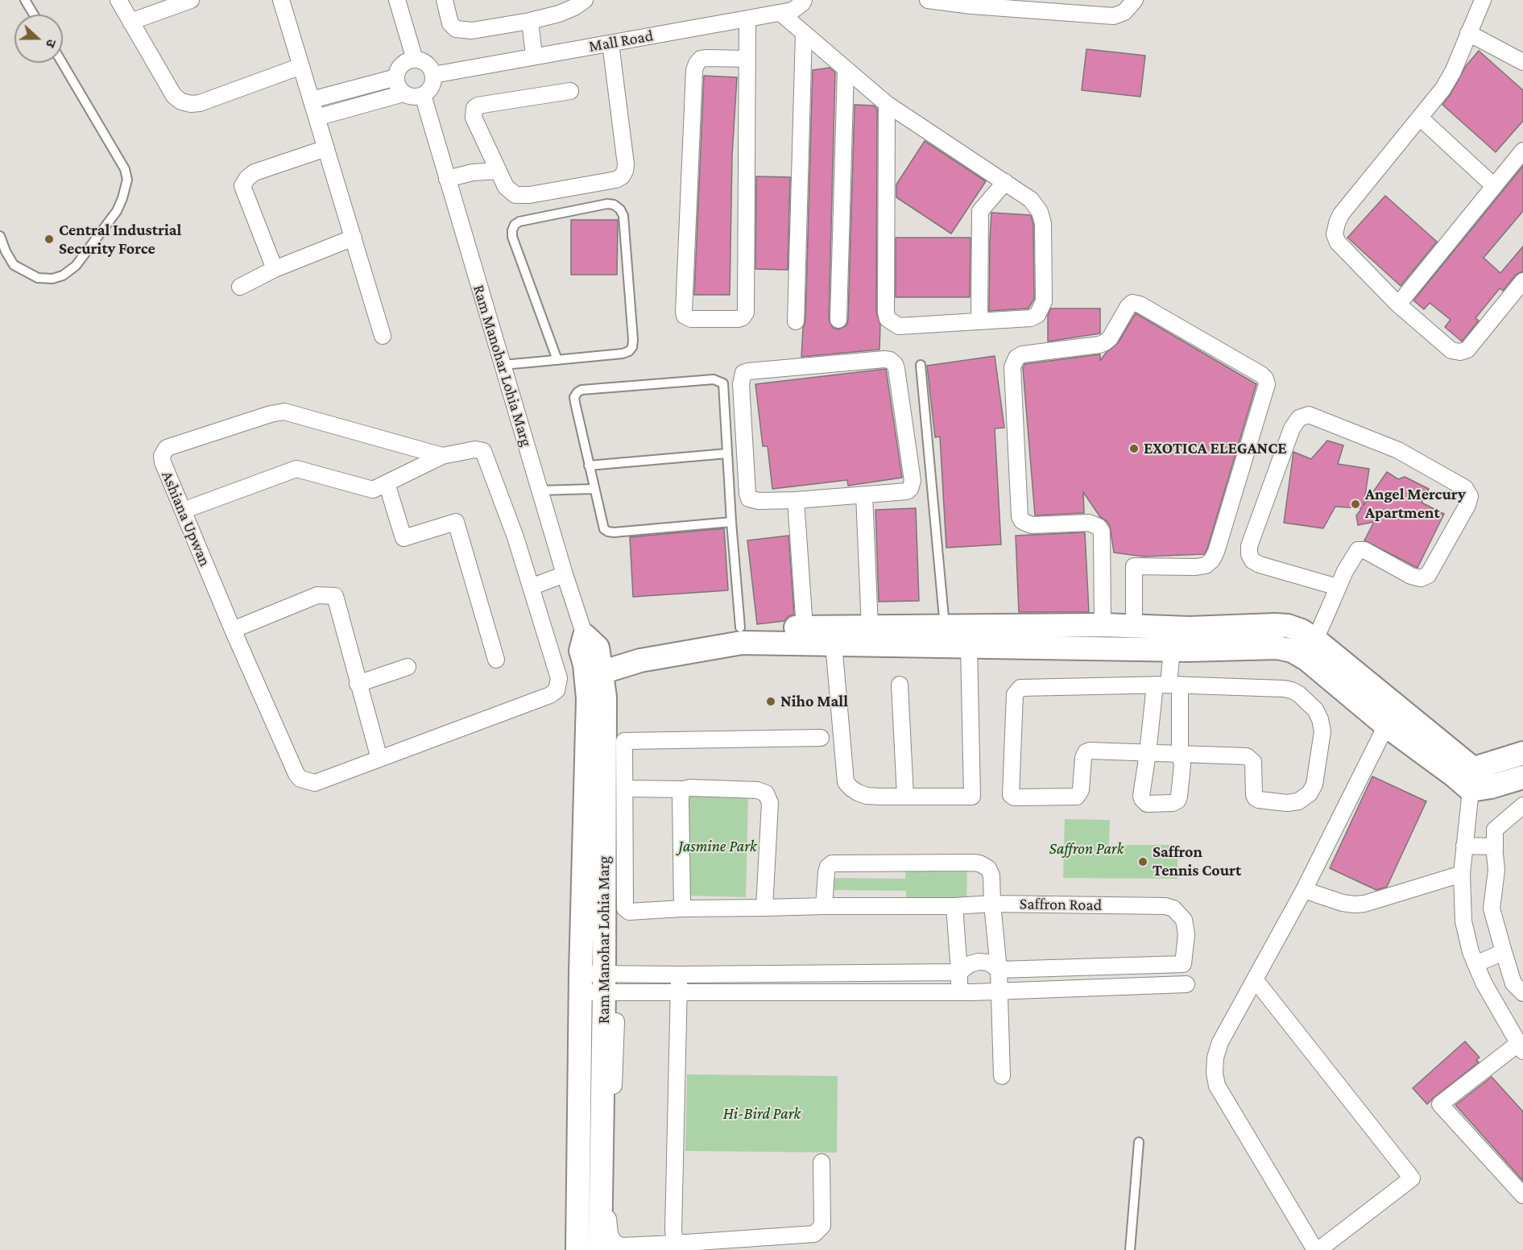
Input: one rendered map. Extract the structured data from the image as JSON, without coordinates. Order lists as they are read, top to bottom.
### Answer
{
  "streets": {
    "street": [
      "Mall Road",
      "Ram Manohar Lohia Marg",
      "Ashiana Upwan",
      "Saffron Road"
    ]
  },
  "crossings": [
    ["Mall Road", "Ram Manohar Lohia Marg"]
  ],
  "parks": ["Jasmine Park", "Saffron Park", "Hi-Bird Park"],
  "places": [
    "Central Industrial Security Force",
    "EXOTICA ELEGANCE",
    "Angel Mercury Apartment",
    "Niho Mall",
    "Saffron Tennis Court"
  ],
  "north": "right"
}
